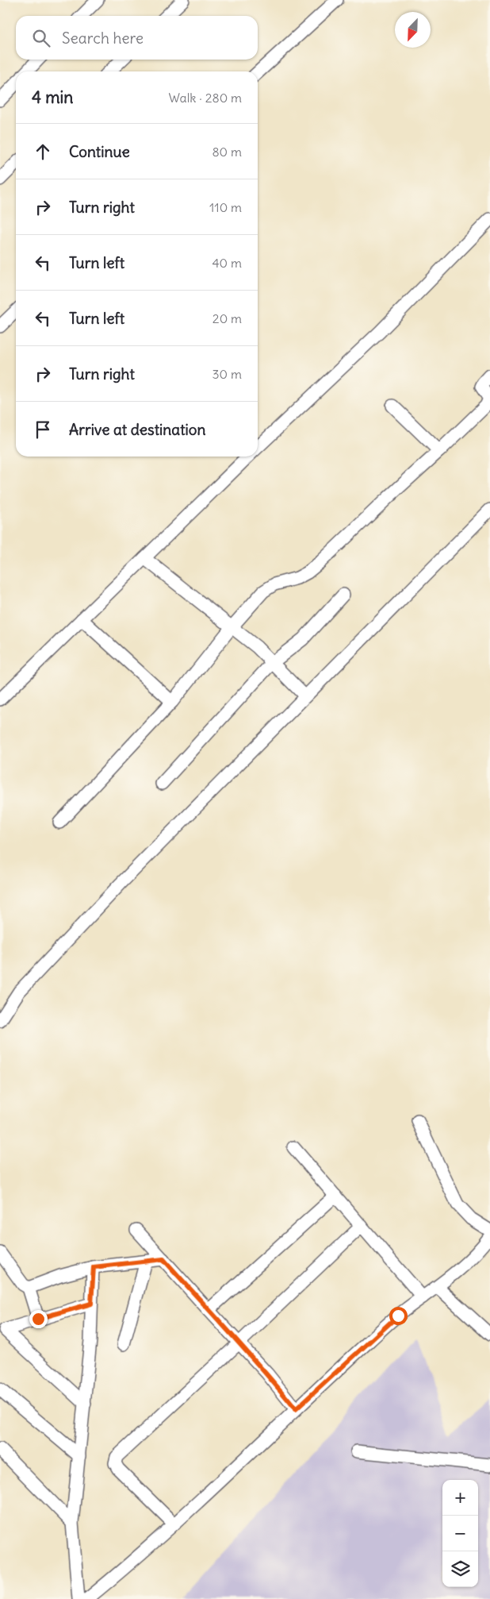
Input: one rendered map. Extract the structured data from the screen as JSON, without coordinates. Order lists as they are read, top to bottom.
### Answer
{
  "north": "bottom left",
  "page": {
    "search": "Search here",
    "heading": ["4 min", "Walk · 280 m"],
    "list": [
      ["Continue", "80 m"],
      ["Turn right", "110 m"],
      ["Turn left", "40 m"],
      ["Turn left", "20 m"],
      ["Turn right", "30 m"],
      "Arrive at destination"
    ],
    "map_buttons": ["+", "−"]
  }
}
